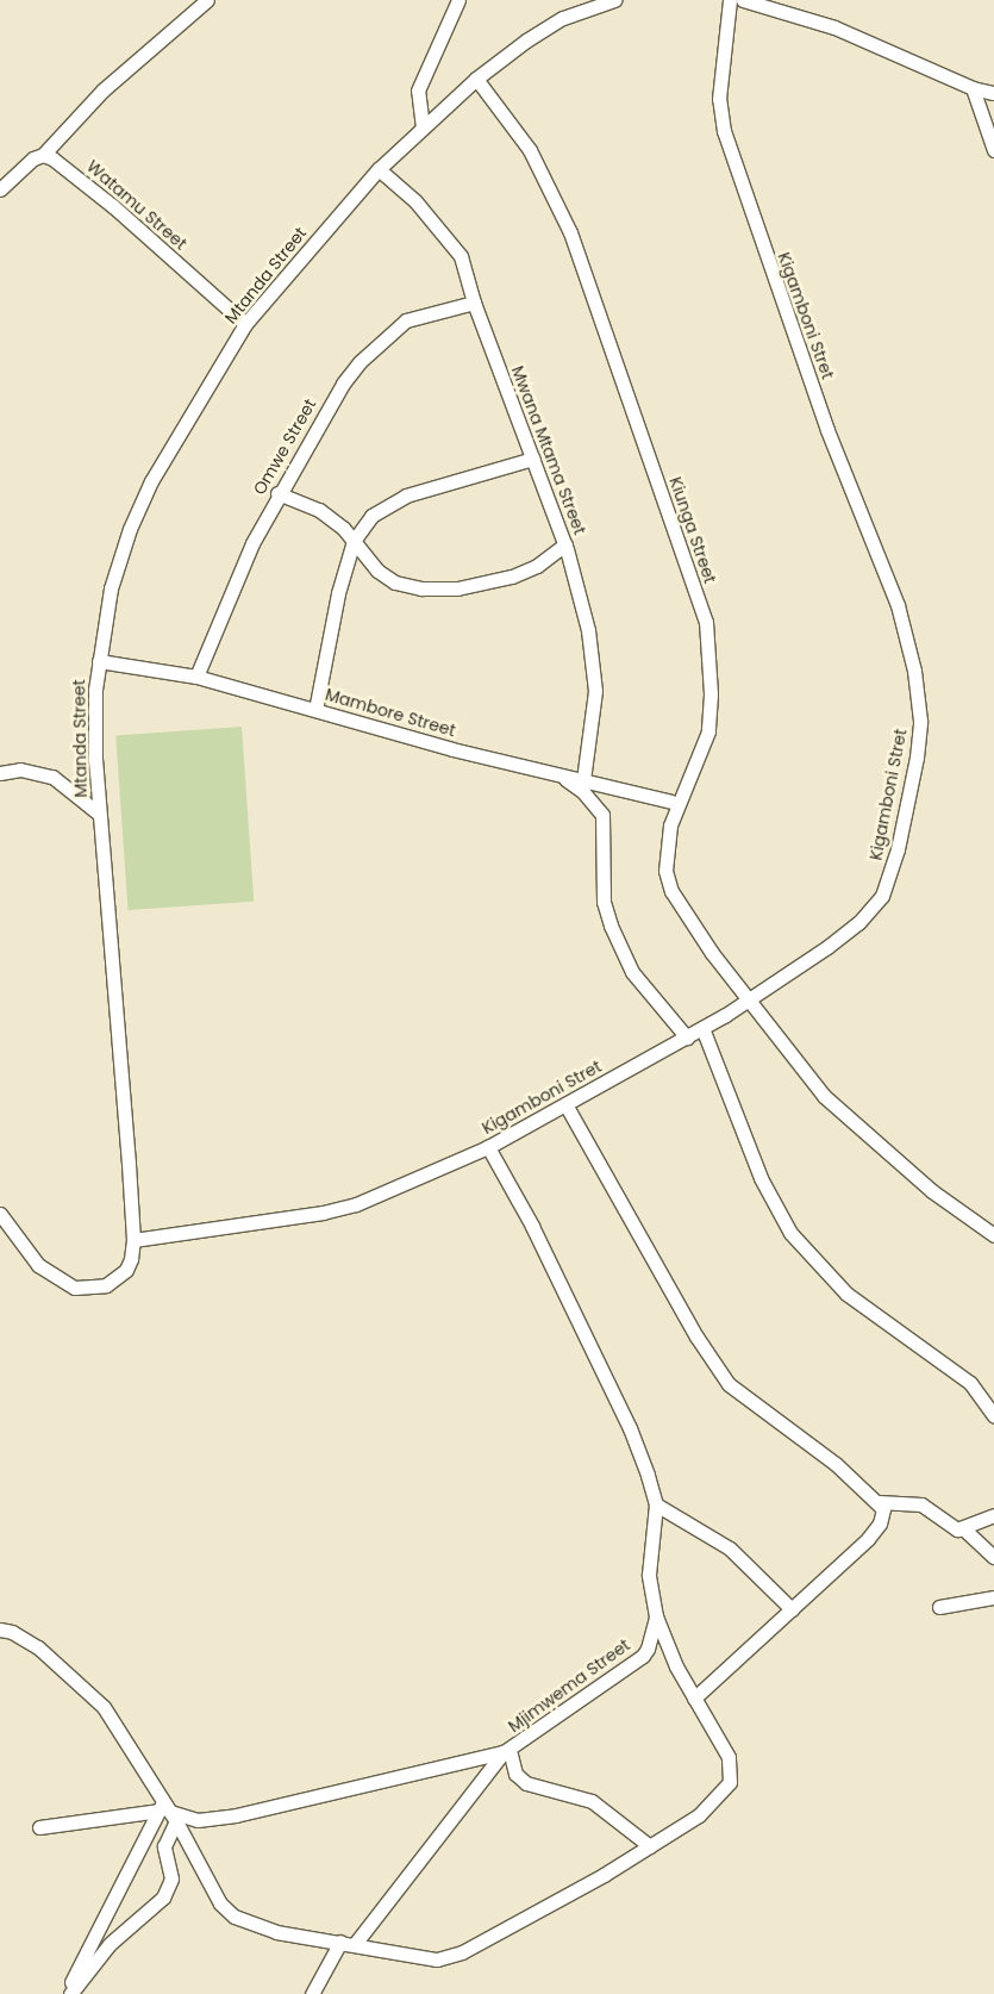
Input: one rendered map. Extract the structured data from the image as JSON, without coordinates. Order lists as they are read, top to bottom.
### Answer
{
  "streets": {
    "street": [
      "Watamu Street",
      "Mtanda Street",
      "Kigamboni Stret",
      "Omwe Street",
      "Mwana Mtama Street",
      "Kiunga Street",
      "Mambore Street",
      "Mjimwema Street"
    ]
  },
  "crossings": [
    ["Watamu Street", "Mtanda Street"],
    ["Mtanda Street", "Kigamboni Stret"],
    ["Mtanda Street", "Mwana Mtama Street"],
    ["Mtanda Street", "Kiunga Street"],
    ["Mtanda Street", "Mambore Street"],
    ["Kigamboni Stret", "Kiunga Street"],
    ["Kigamboni Stret", "Mjimwema Street"],
    ["Omwe Street", "Mwana Mtama Street"],
    ["Omwe Street", "Mambore Street"],
    ["Mwana Mtama Street", "Mambore Street"]
  ]
}
